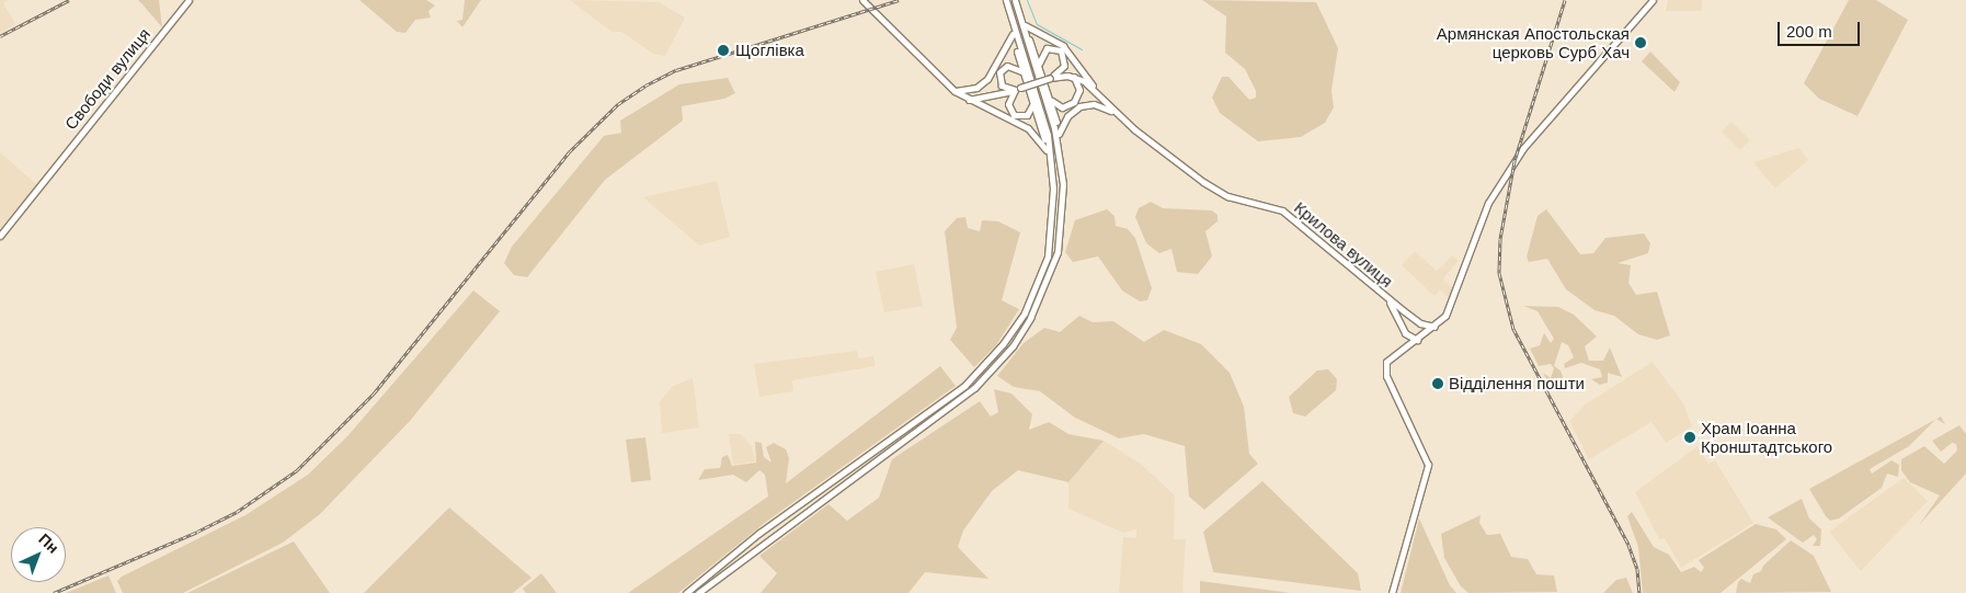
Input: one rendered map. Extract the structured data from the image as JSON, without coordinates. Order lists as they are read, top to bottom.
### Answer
{
  "streets": {
    "main road": ["Свободи вулиця", "Крилова вулиця"]
  },
  "places": [
    "Армянская Апостольская церковь Сурб Хач",
    "Щоглівка",
    "Відділення пошти",
    "Храм Іоанна Кронштадтського"
  ],
  "scale_bar": "200 m",
  "north": "top right"
}
